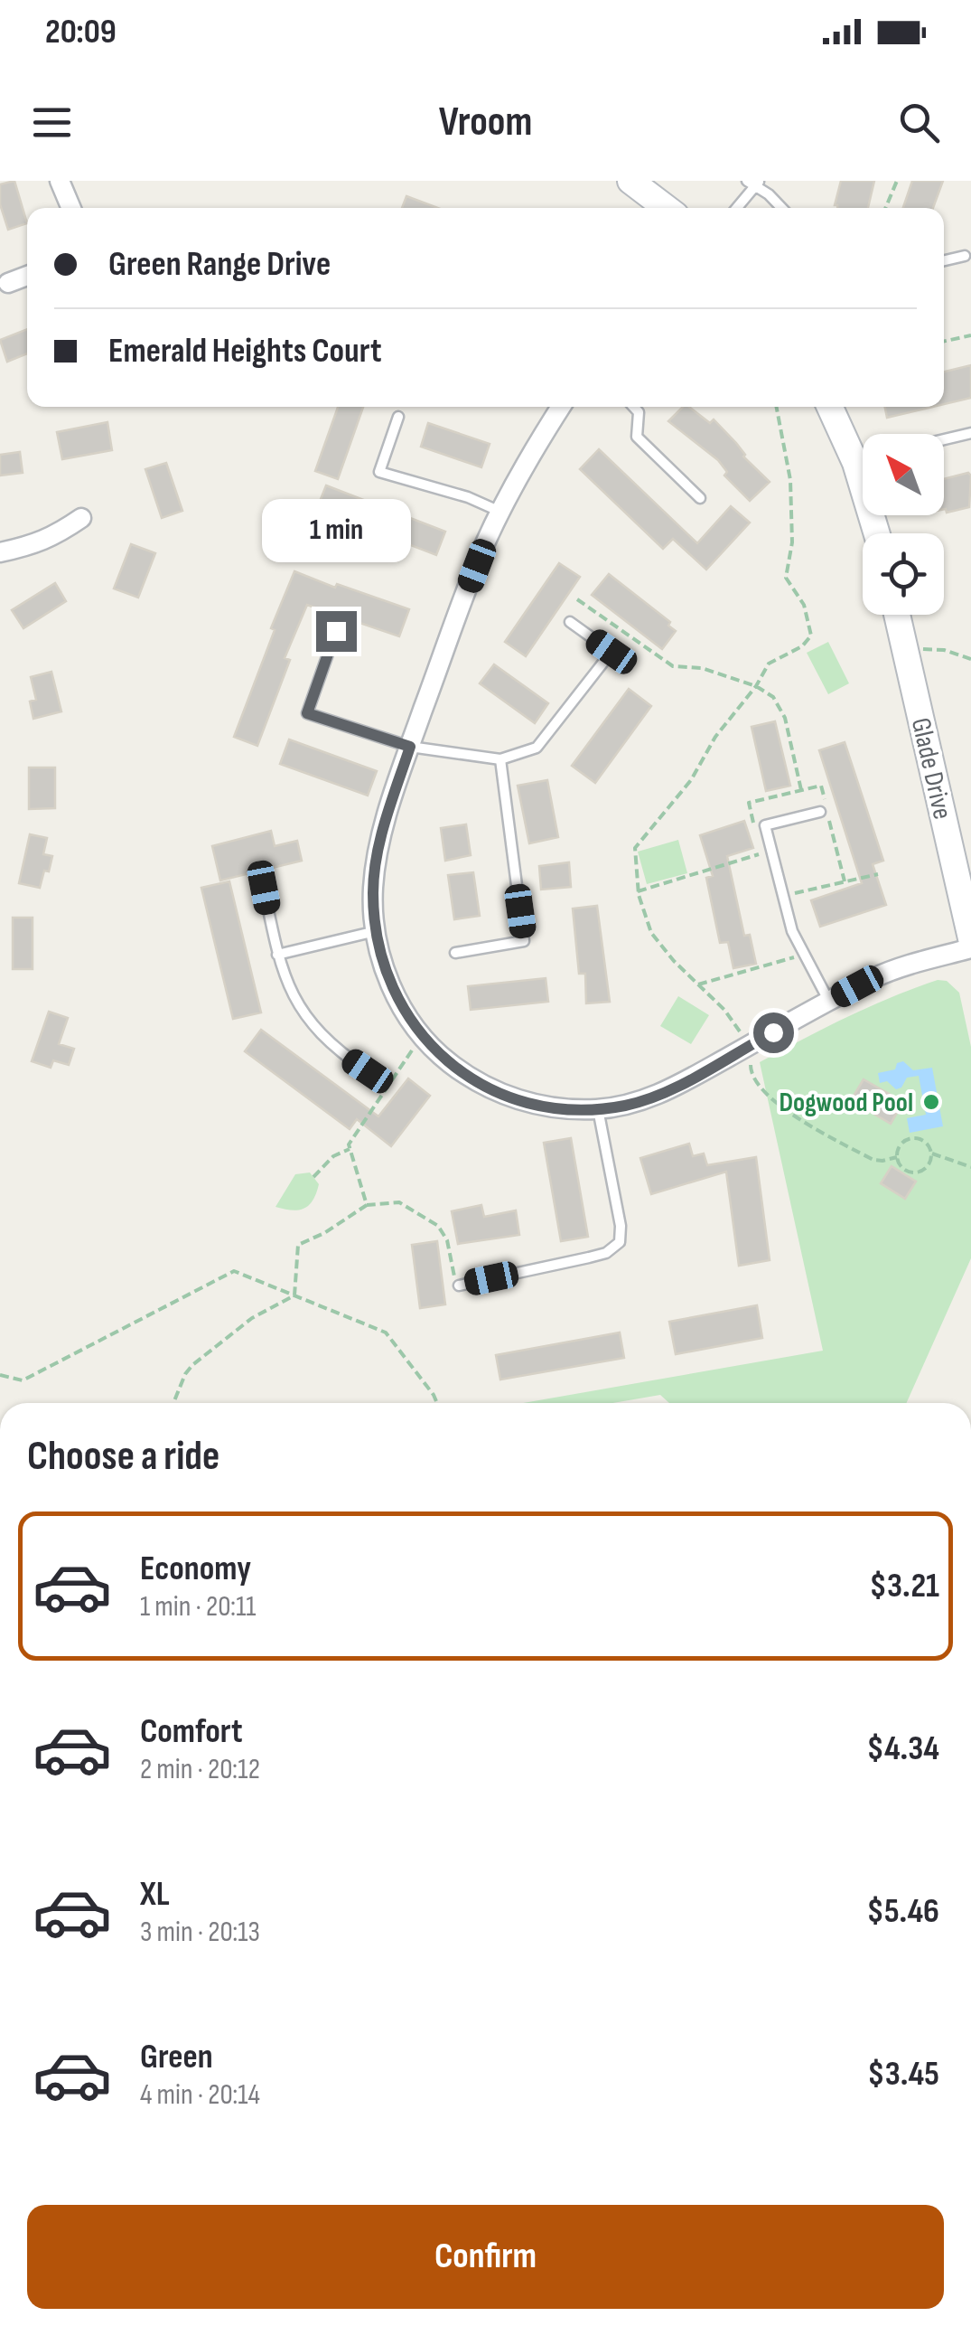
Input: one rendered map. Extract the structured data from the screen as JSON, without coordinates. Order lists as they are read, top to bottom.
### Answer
{
  "streets": {
    "street": ["Glade Drive"]
  },
  "places": ["Dogwood Pool"],
  "north": "top left",
  "page": {
    "status": "20:09",
    "header": "Vroom",
    "banner": ["Green Range Drive", "Emerald Heights Court"],
    "bubble": "1 min",
    "heading": "Choose a ride",
    "list": [
      {
        "name": "Economy",
        "note": "1 min · 20:11",
        "value": "$3.21"
      },
      {
        "name": "Comfort",
        "note": "2 min · 20:12",
        "value": "$4.34"
      },
      {
        "name": "XL",
        "note": "3 min · 20:13",
        "value": "$5.46"
      },
      {
        "name": "Green",
        "note": "4 min · 20:14",
        "value": "$3.45"
      }
    ],
    "buttons": "Confirm"
  }
}
